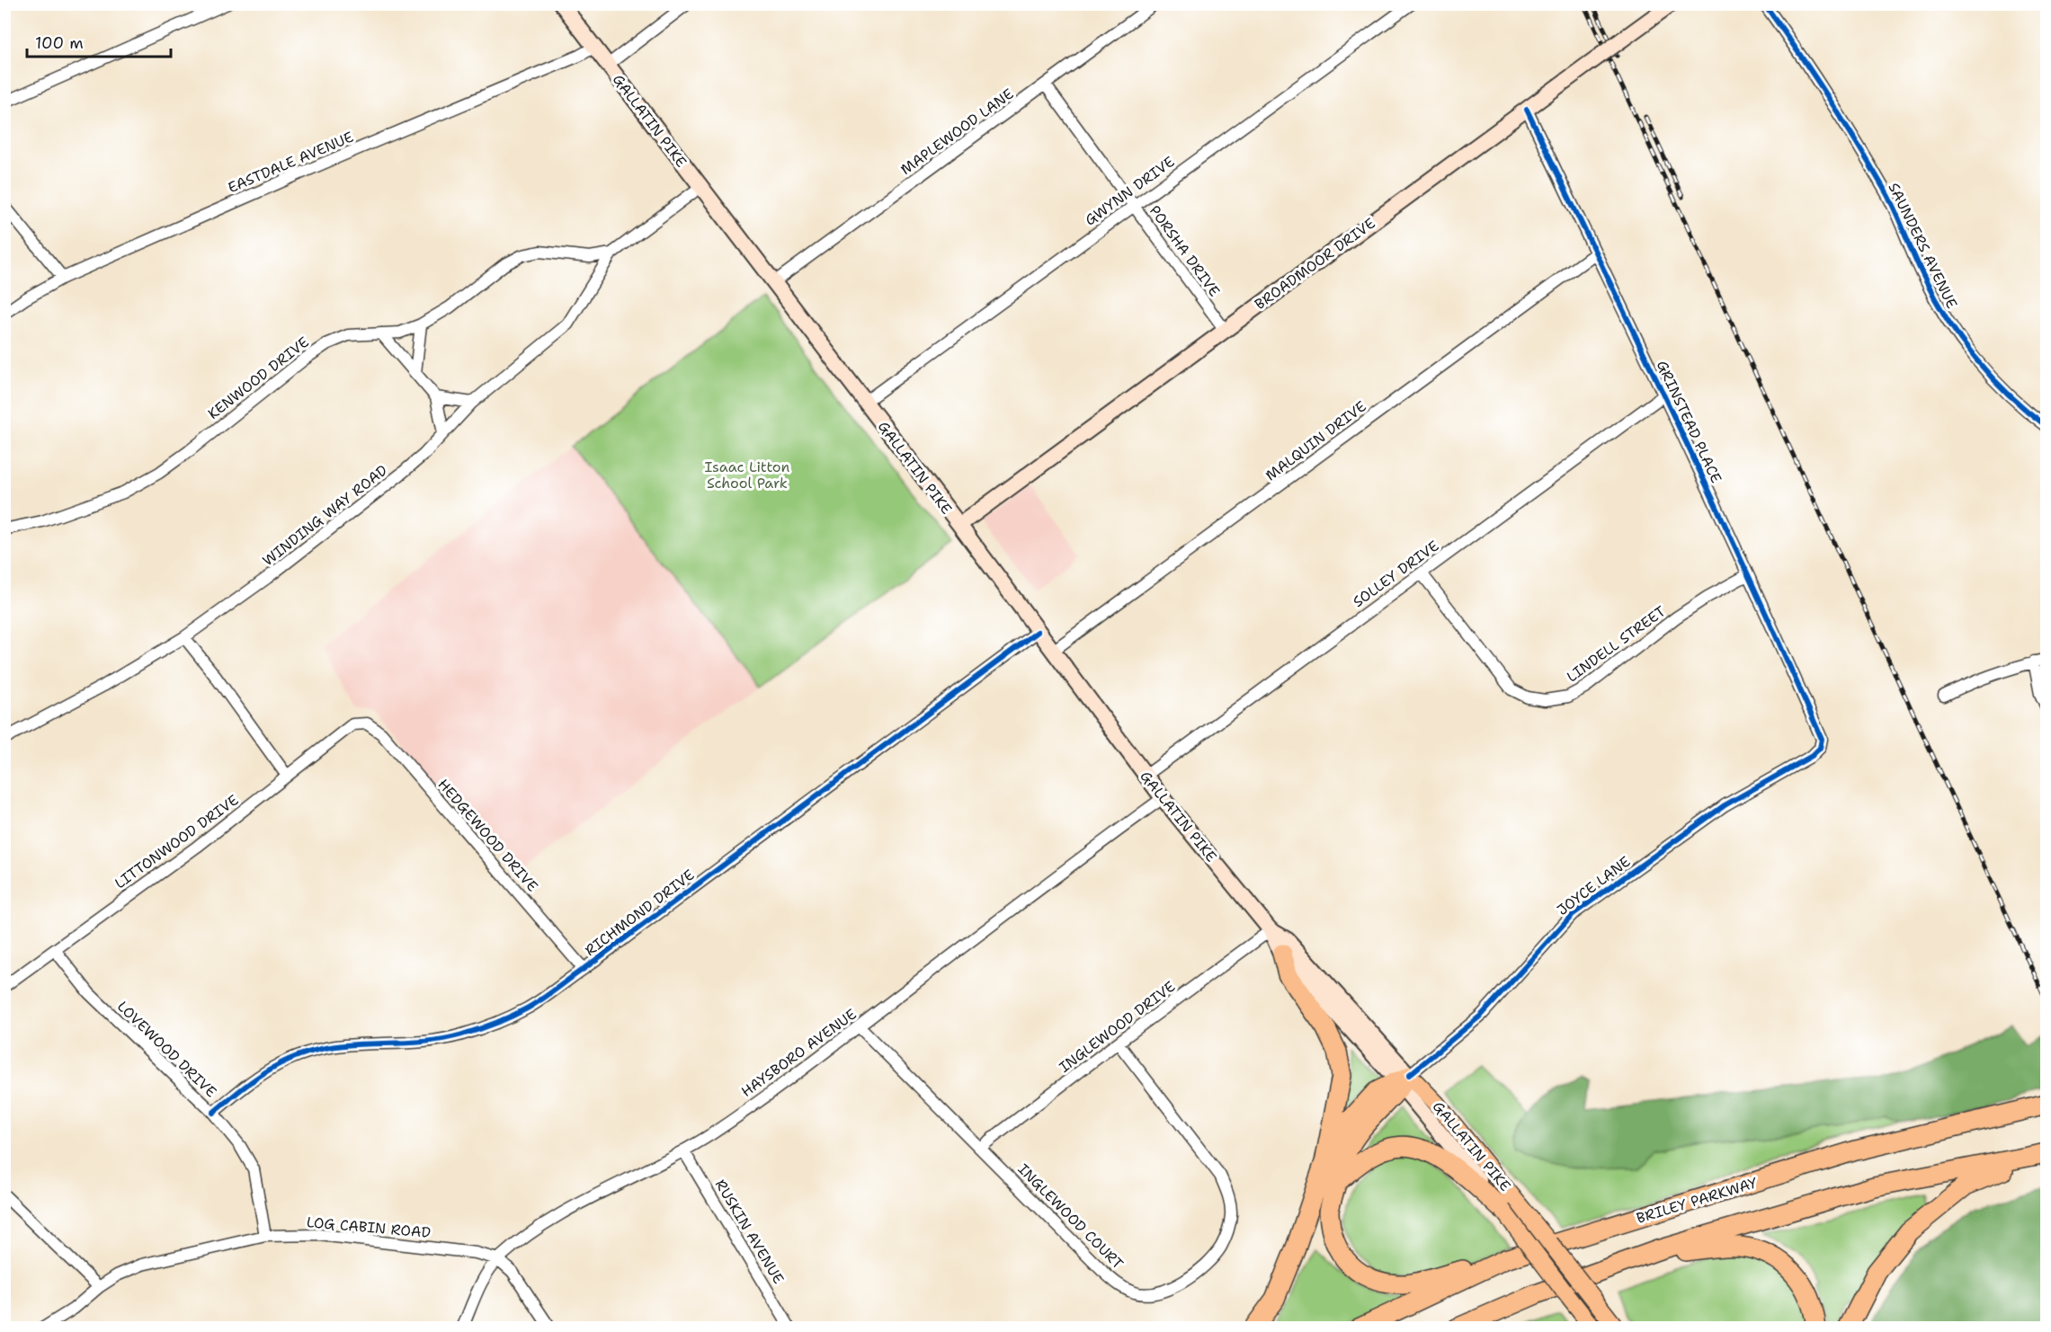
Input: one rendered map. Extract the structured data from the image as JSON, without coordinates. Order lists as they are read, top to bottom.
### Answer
{
  "streets": {
    "highway": ["BRILEY PARKWAY"],
    "main road": ["GALLATIN PIKE", "BROADMOOR DRIVE"],
    "street": [
      "MAPLEWOOD LANE",
      "EASTDALE AVENUE",
      "GWYNN DRIVE",
      "SAUNDERS AVENUE",
      "PORSHA DRIVE",
      "KENWOOD DRIVE",
      "GRINSTEAD PLACE",
      "MALQUIN DRIVE",
      "WINDING WAY ROAD",
      "SOLLEY DRIVE",
      "LINDELL STREET",
      "HEDGEWOOD DRIVE",
      "LITTONWOOD DRIVE",
      "JOYCE LANE",
      "RICHMOND DRIVE",
      "INGLEWOOD DRIVE",
      "LOVEWOOD DRIVE",
      "HAYSBORO AVENUE",
      "INGLEWOOD COURT",
      "LOG CABIN ROAD",
      "RUSKIN AVENUE"
    ]
  },
  "crossings": [
    ["GALLATIN PIKE", "MAPLEWOOD LANE"],
    ["GALLATIN PIKE", "EASTDALE AVENUE"],
    ["GALLATIN PIKE", "GWYNN DRIVE"],
    ["GALLATIN PIKE", "BROADMOOR DRIVE"],
    ["GALLATIN PIKE", "MALQUIN DRIVE"],
    ["GALLATIN PIKE", "SOLLEY DRIVE"],
    ["GALLATIN PIKE", "JOYCE LANE"],
    ["GALLATIN PIKE", "RICHMOND DRIVE"],
    ["GALLATIN PIKE", "INGLEWOOD DRIVE"],
    ["GALLATIN PIKE", "HAYSBORO AVENUE"],
    ["MAPLEWOOD LANE", "PORSHA DRIVE"],
    ["GWYNN DRIVE", "PORSHA DRIVE"],
    ["PORSHA DRIVE", "BROADMOOR DRIVE"],
    ["BROADMOOR DRIVE", "GRINSTEAD PLACE"],
    ["KENWOOD DRIVE", "WINDING WAY ROAD"],
    ["GRINSTEAD PLACE", "MALQUIN DRIVE"],
    ["GRINSTEAD PLACE", "SOLLEY DRIVE"],
    ["GRINSTEAD PLACE", "LINDELL STREET"],
    ["GRINSTEAD PLACE", "JOYCE LANE"],
    ["SOLLEY DRIVE", "LINDELL STREET"],
    ["HEDGEWOOD DRIVE", "LITTONWOOD DRIVE"],
    ["HEDGEWOOD DRIVE", "RICHMOND DRIVE"],
    ["LITTONWOOD DRIVE", "LOVEWOOD DRIVE"],
    ["RICHMOND DRIVE", "LOVEWOOD DRIVE"],
    ["INGLEWOOD DRIVE", "INGLEWOOD COURT"],
    ["LOVEWOOD DRIVE", "LOG CABIN ROAD"],
    ["HAYSBORO AVENUE", "INGLEWOOD COURT"],
    ["HAYSBORO AVENUE", "LOG CABIN ROAD"],
    ["HAYSBORO AVENUE", "RUSKIN AVENUE"]
  ],
  "parks": ["Isaac Litton School Park"],
  "scale_bar": "100 m"
}
